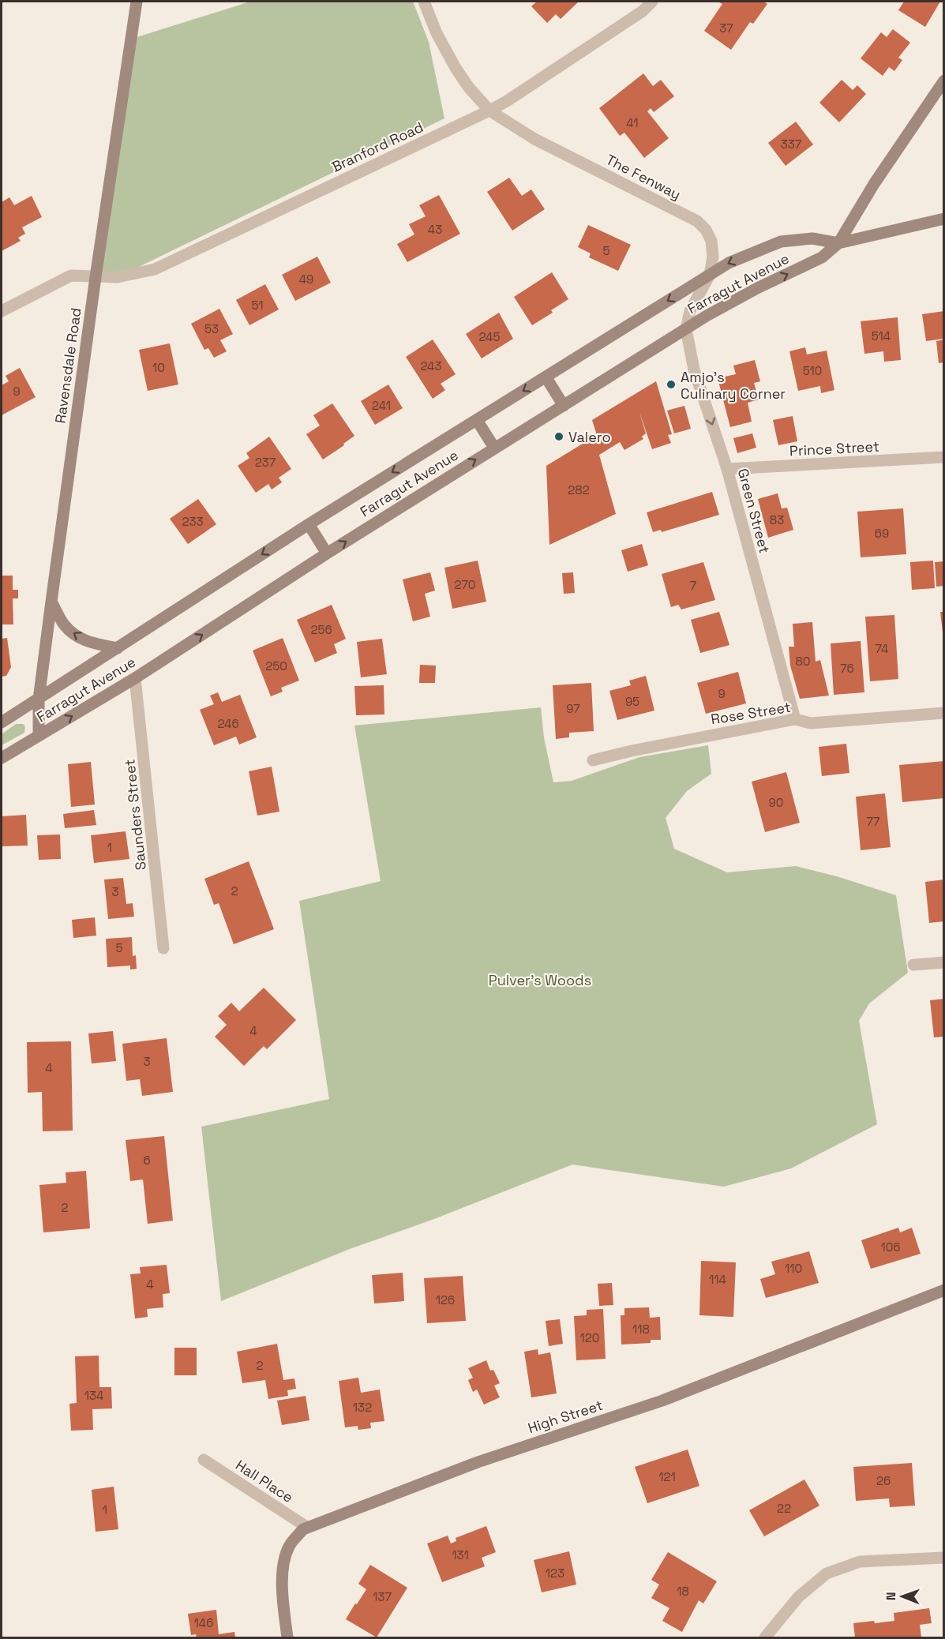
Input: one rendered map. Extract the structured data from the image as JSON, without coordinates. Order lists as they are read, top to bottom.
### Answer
{
  "streets": {
    "main road": ["Farragut Avenue", "Ravensdale Road", "High Street"],
    "street": [
      "Branford Road",
      "The Fenway",
      "Prince Street",
      "Green Street",
      "Rose Street",
      "Saunders Street",
      "Hall Place"
    ]
  },
  "crossings": [
    ["Branford Road", "The Fenway"],
    ["Branford Road", "Ravensdale Road"],
    ["The Fenway", "Farragut Avenue"],
    ["The Fenway", "Green Street"],
    ["Farragut Avenue", "Ravensdale Road"],
    ["Farragut Avenue", "Green Street"],
    ["Farragut Avenue", "Saunders Street"],
    ["Prince Street", "Green Street"],
    ["Green Street", "Rose Street"],
    ["High Street", "Hall Place"]
  ],
  "parks": ["Pulver's Woods"],
  "places": ["Amjo's Culinary Corner", "Valero"],
  "house_numbers": [
    "37",
    "41",
    "337",
    "43",
    "5",
    "49",
    "51",
    "53",
    "514",
    "245",
    "243",
    "10",
    "510",
    "9",
    "241",
    "237",
    "282",
    "83",
    "233",
    "69",
    "270",
    "7",
    "256",
    "74",
    "80",
    "250",
    "76",
    "9",
    "95",
    "97",
    "246",
    "90",
    "77",
    "1",
    "2",
    "3",
    "5",
    "4",
    "3",
    "4",
    "6",
    "2",
    "106",
    "110",
    "114",
    "4",
    "126",
    "118",
    "120",
    "2",
    "134",
    "132",
    "121",
    "26",
    "22",
    "1",
    "131",
    "123",
    "18",
    "137",
    "146"
  ],
  "north": "left"
}
